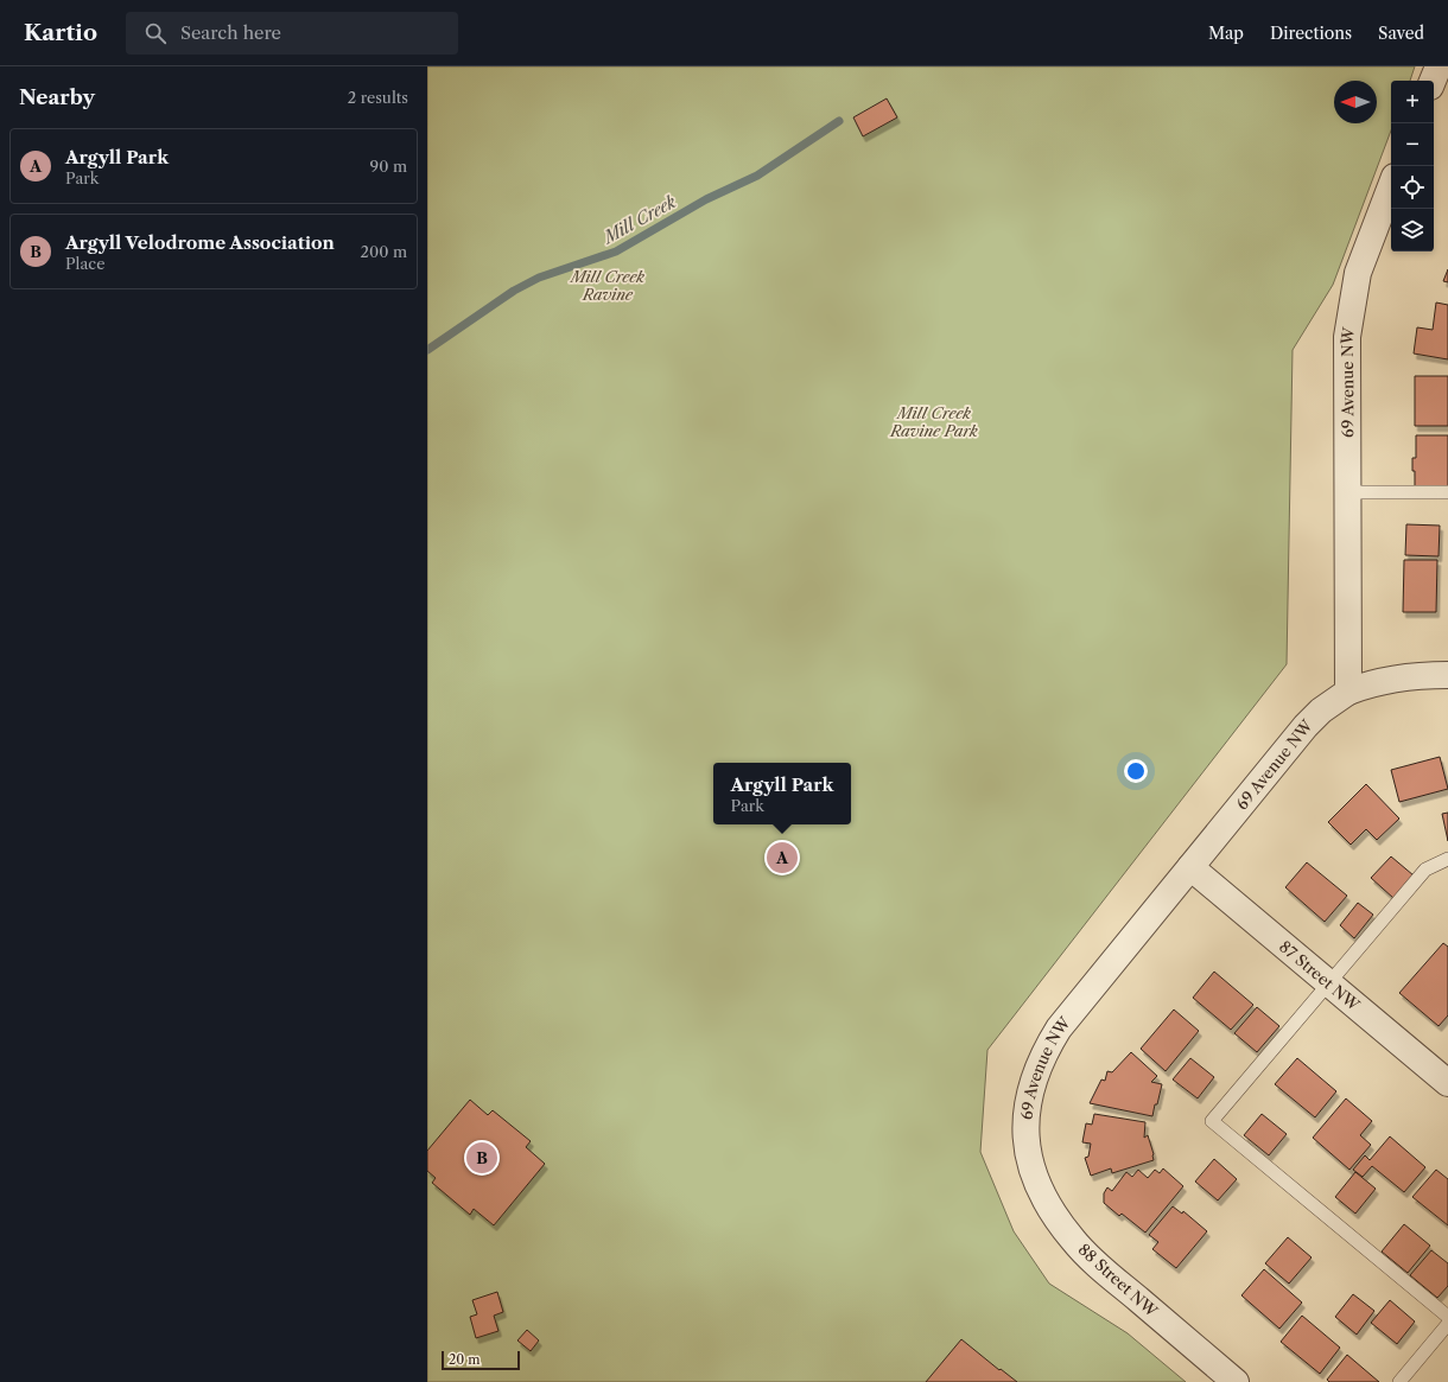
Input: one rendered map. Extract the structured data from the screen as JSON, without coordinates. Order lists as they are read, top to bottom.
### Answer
{
  "streets": {
    "street": ["69 Avenue NW", "87 Street NW", "88 Street NW"]
  },
  "crossings": [
    ["69 Avenue NW", "87 Street NW"],
    ["69 Avenue NW", "88 Street NW"]
  ],
  "water": ["Mill Creek"],
  "parks": ["Mill Creek Ravine", "Mill Creek Ravine Park"],
  "scale_bar": "20 m",
  "north": "left",
  "page": {
    "header": "Kartio",
    "search": "Search here",
    "nav": ["Map", "Directions", "Saved"],
    "heading": ["Nearby", "2 results"],
    "map_buttons": ["+", "−"],
    "list": [
      {
        "mark": "A",
        "name": "Argyll Park",
        "note": "Park",
        "value": "90 m"
      },
      {
        "mark": "B",
        "name": "Argyll Velodrome Association",
        "note": "Place",
        "value": "200 m"
      }
    ],
    "popup": ["Argyll Park", "Park"],
    "pins": ["A", "B"],
    "scale": "20 m"
  }
}
